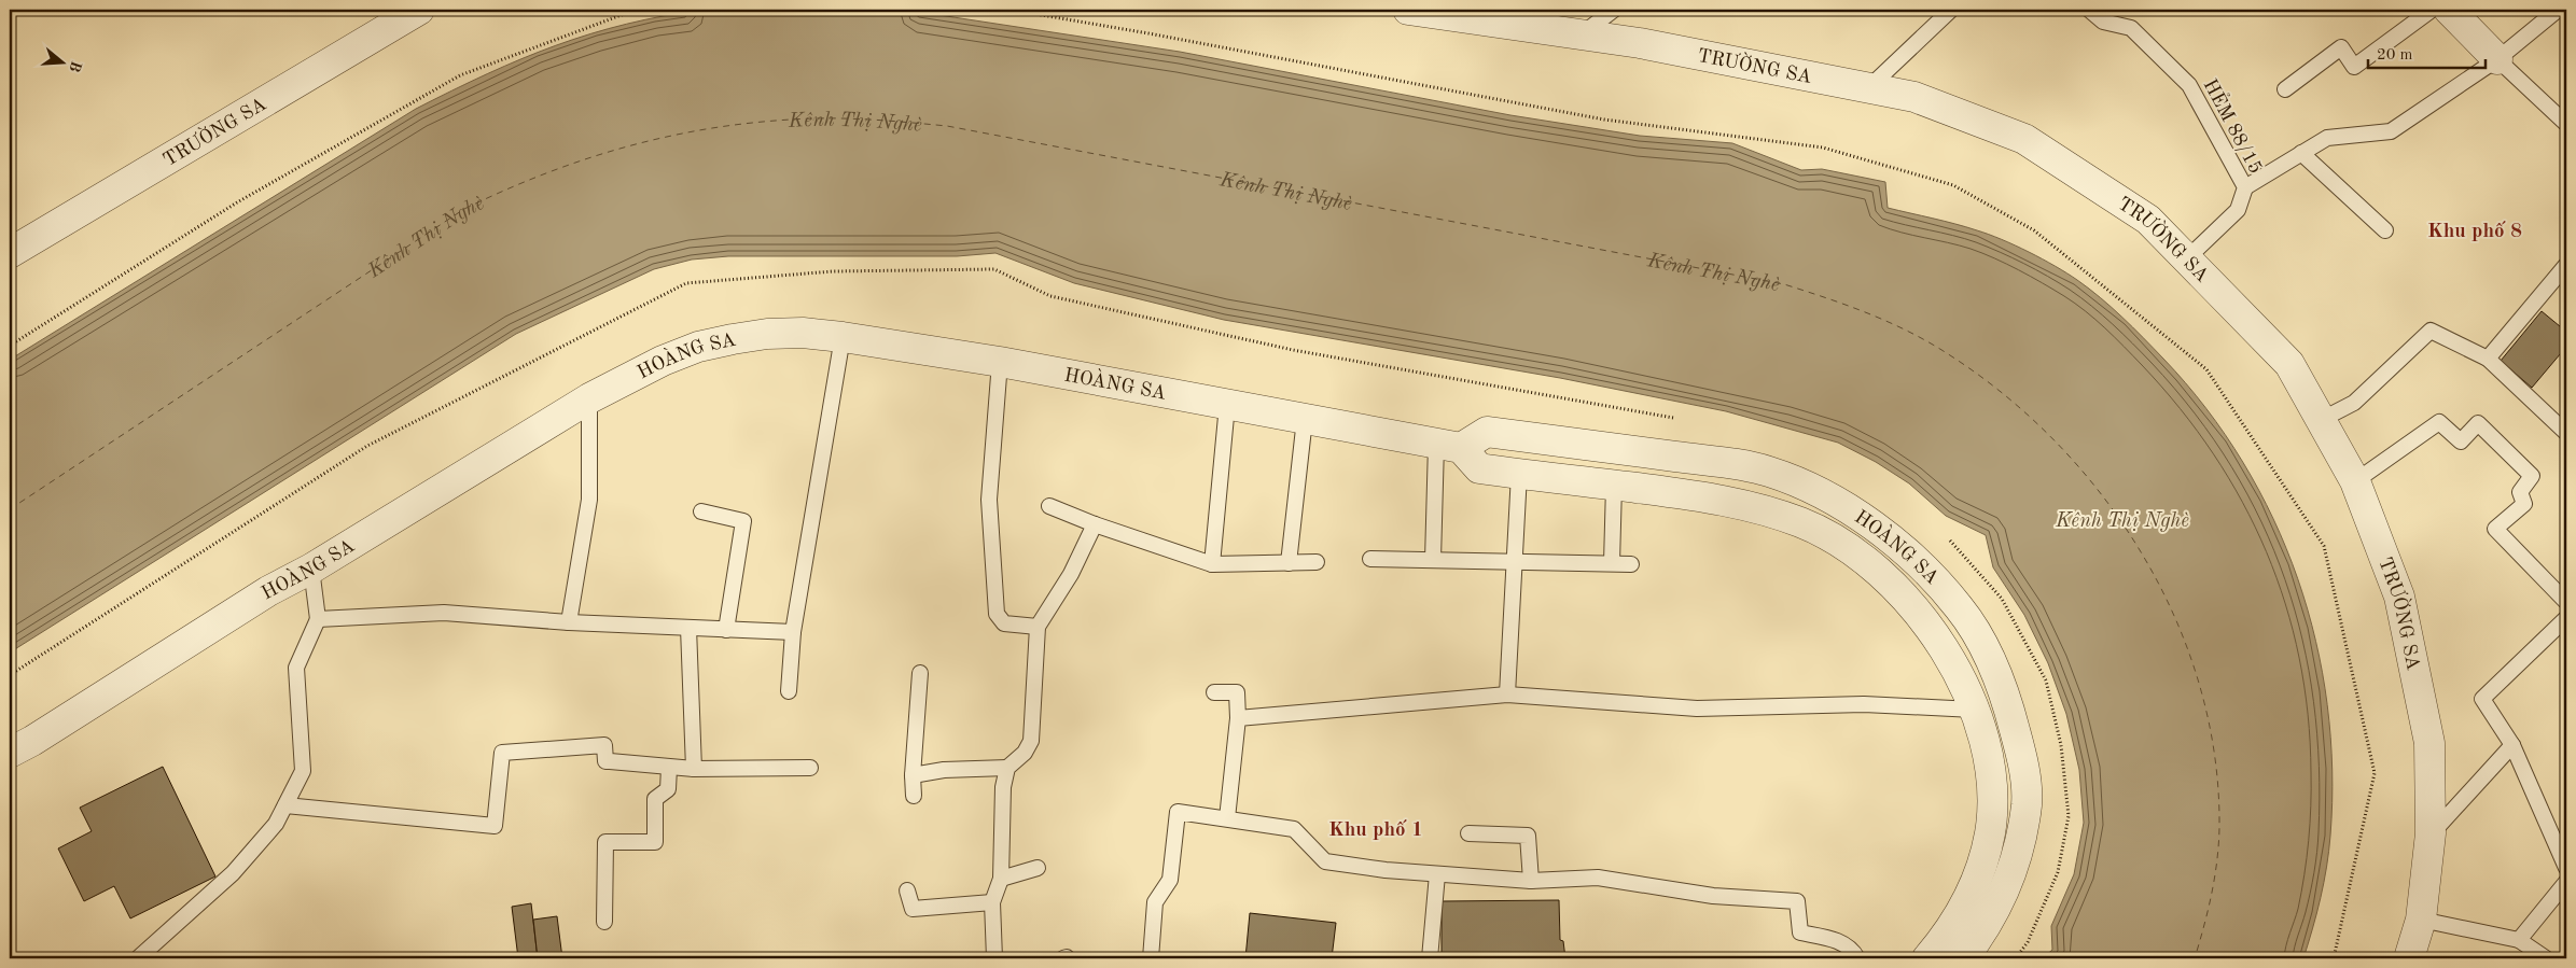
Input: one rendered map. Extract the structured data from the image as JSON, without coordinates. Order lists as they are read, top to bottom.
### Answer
{
  "streets": {
    "street": ["TRƯỜNG SA", "HOÀNG SA"],
    "lane": ["HẺM 88/15"]
  },
  "crossings": [
    ["TRƯỜNG SA", "HẺM 88/15"]
  ],
  "districts": ["Khu phố 8", "Khu phố 1"],
  "water": ["Kênh Thị Nghè"],
  "scale_bar": "20 m",
  "north": "right"
}
